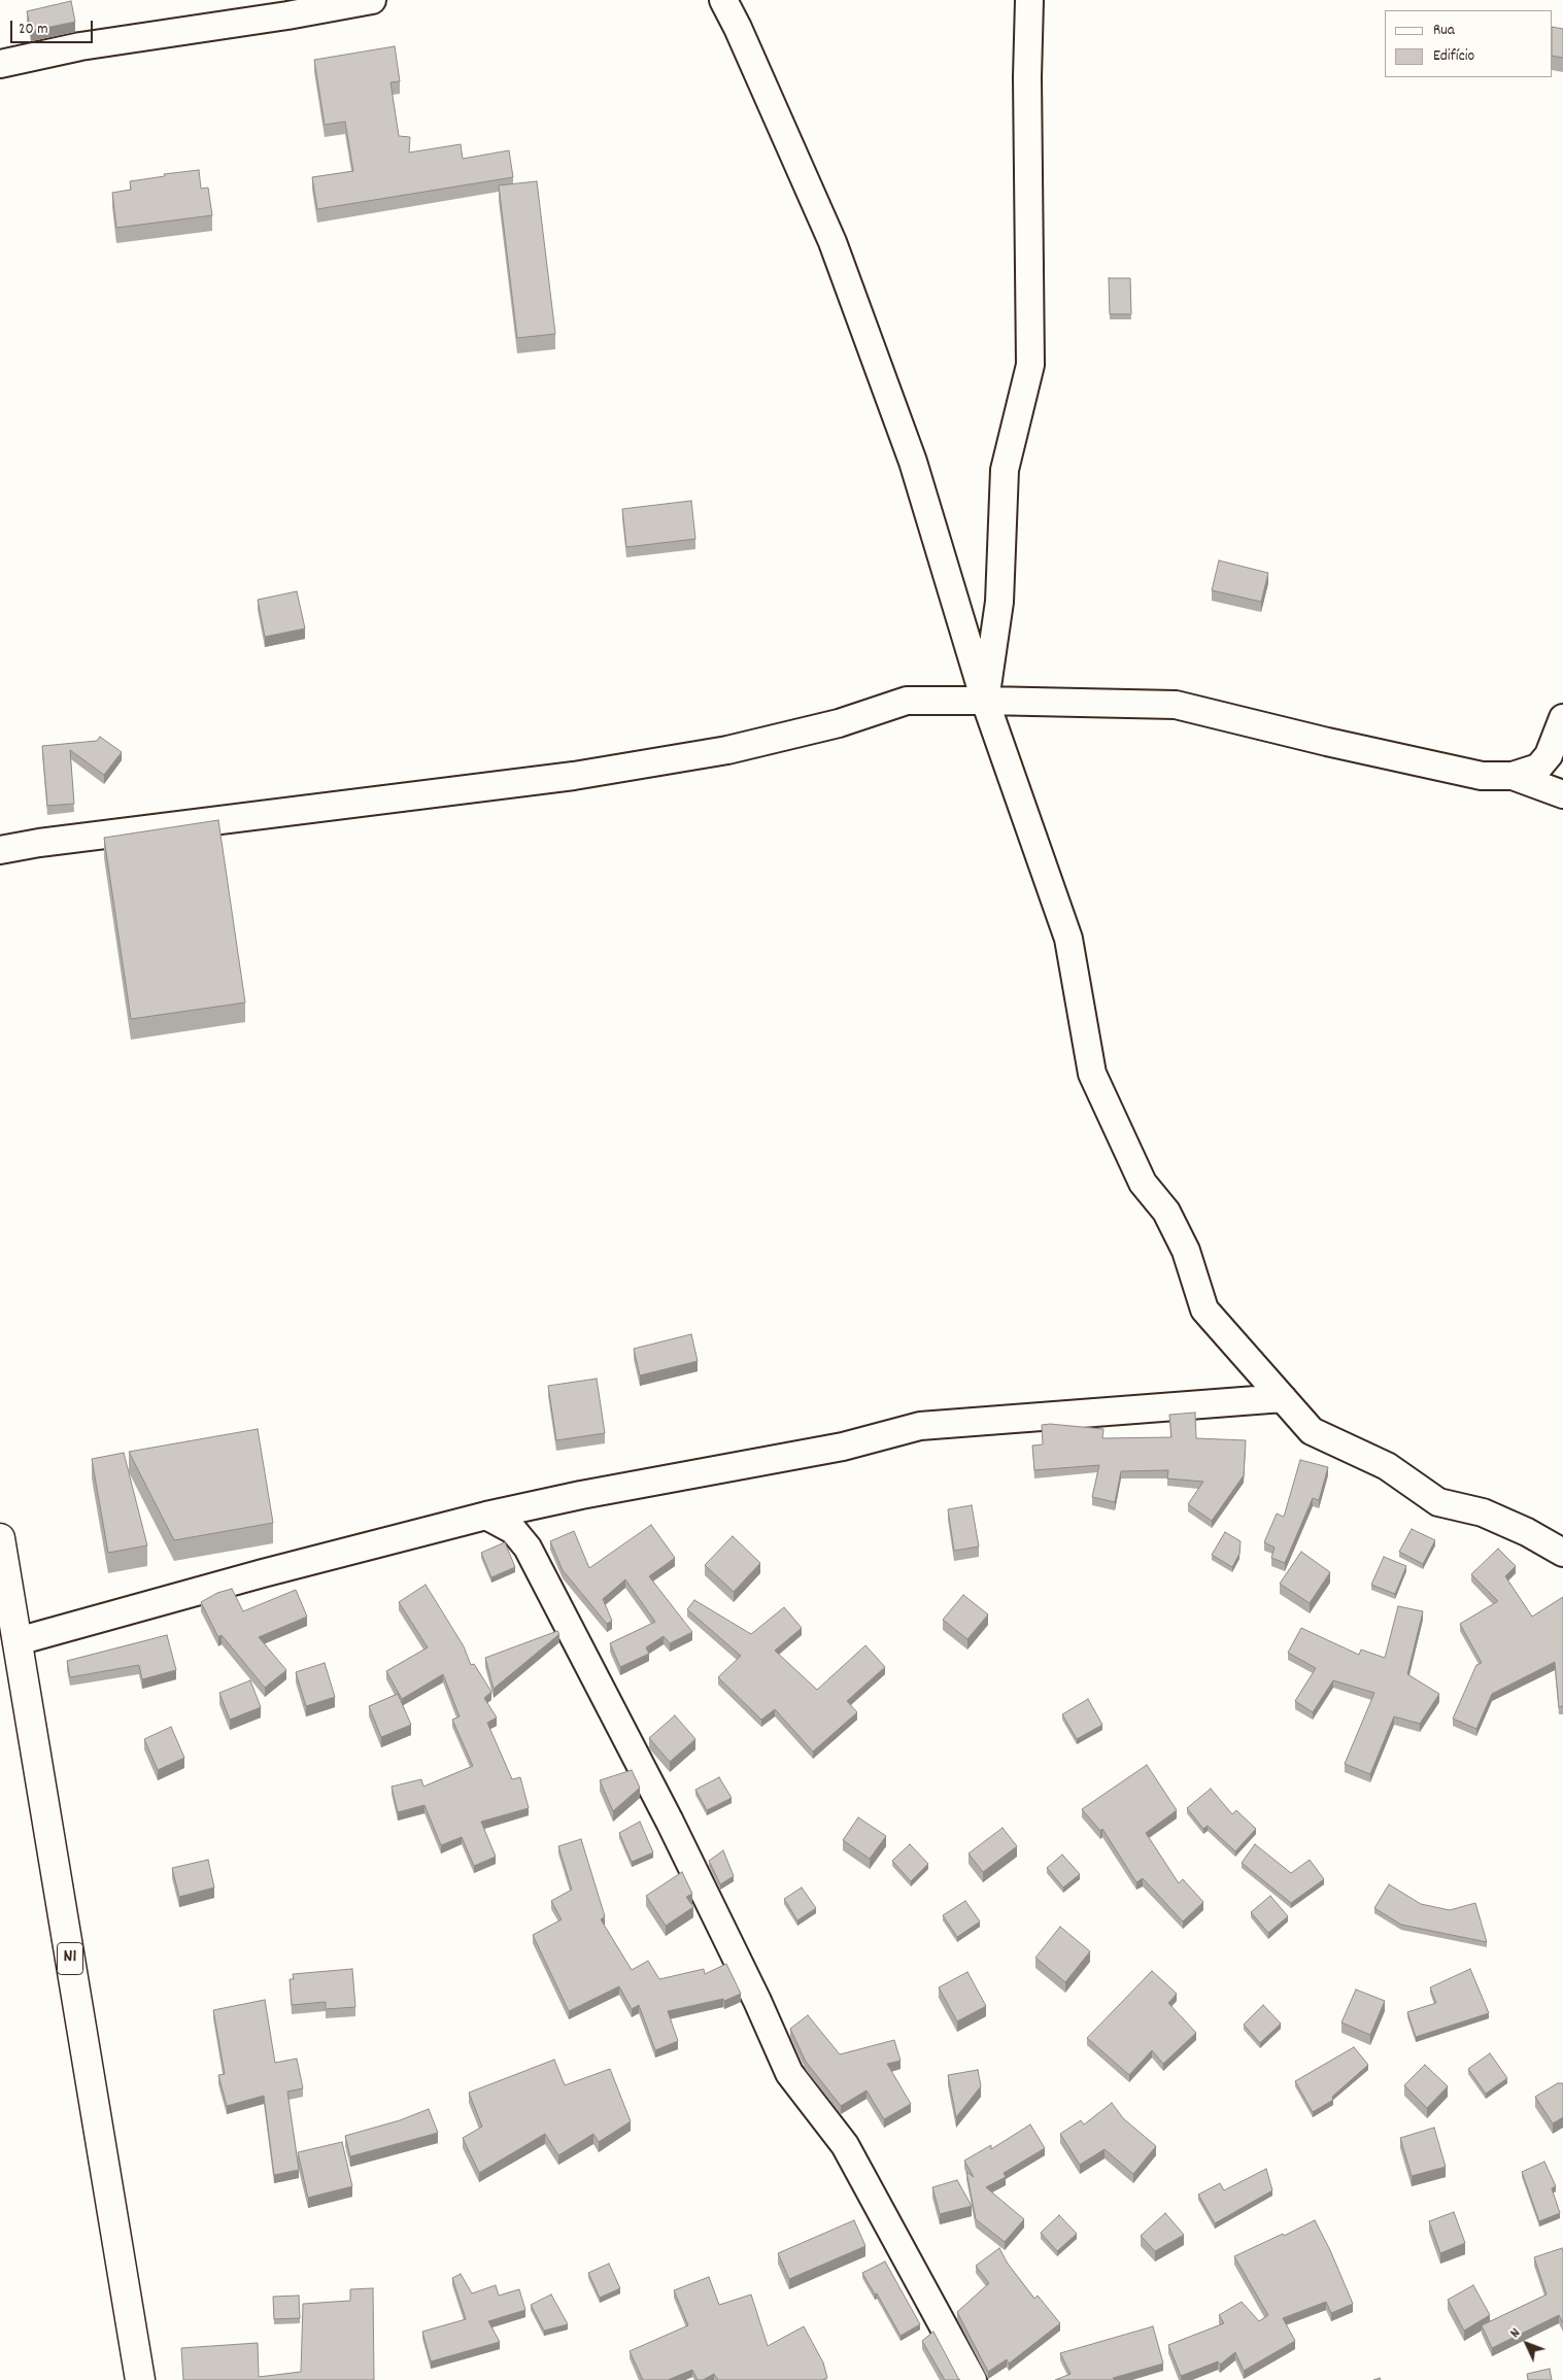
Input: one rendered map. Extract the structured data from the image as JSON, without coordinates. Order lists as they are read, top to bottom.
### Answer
{
  "streets": {
    "highway": ["N1"]
  },
  "legend": ["Rua", "Edifício"],
  "scale_bar": "20 m",
  "north": "top left"
}
